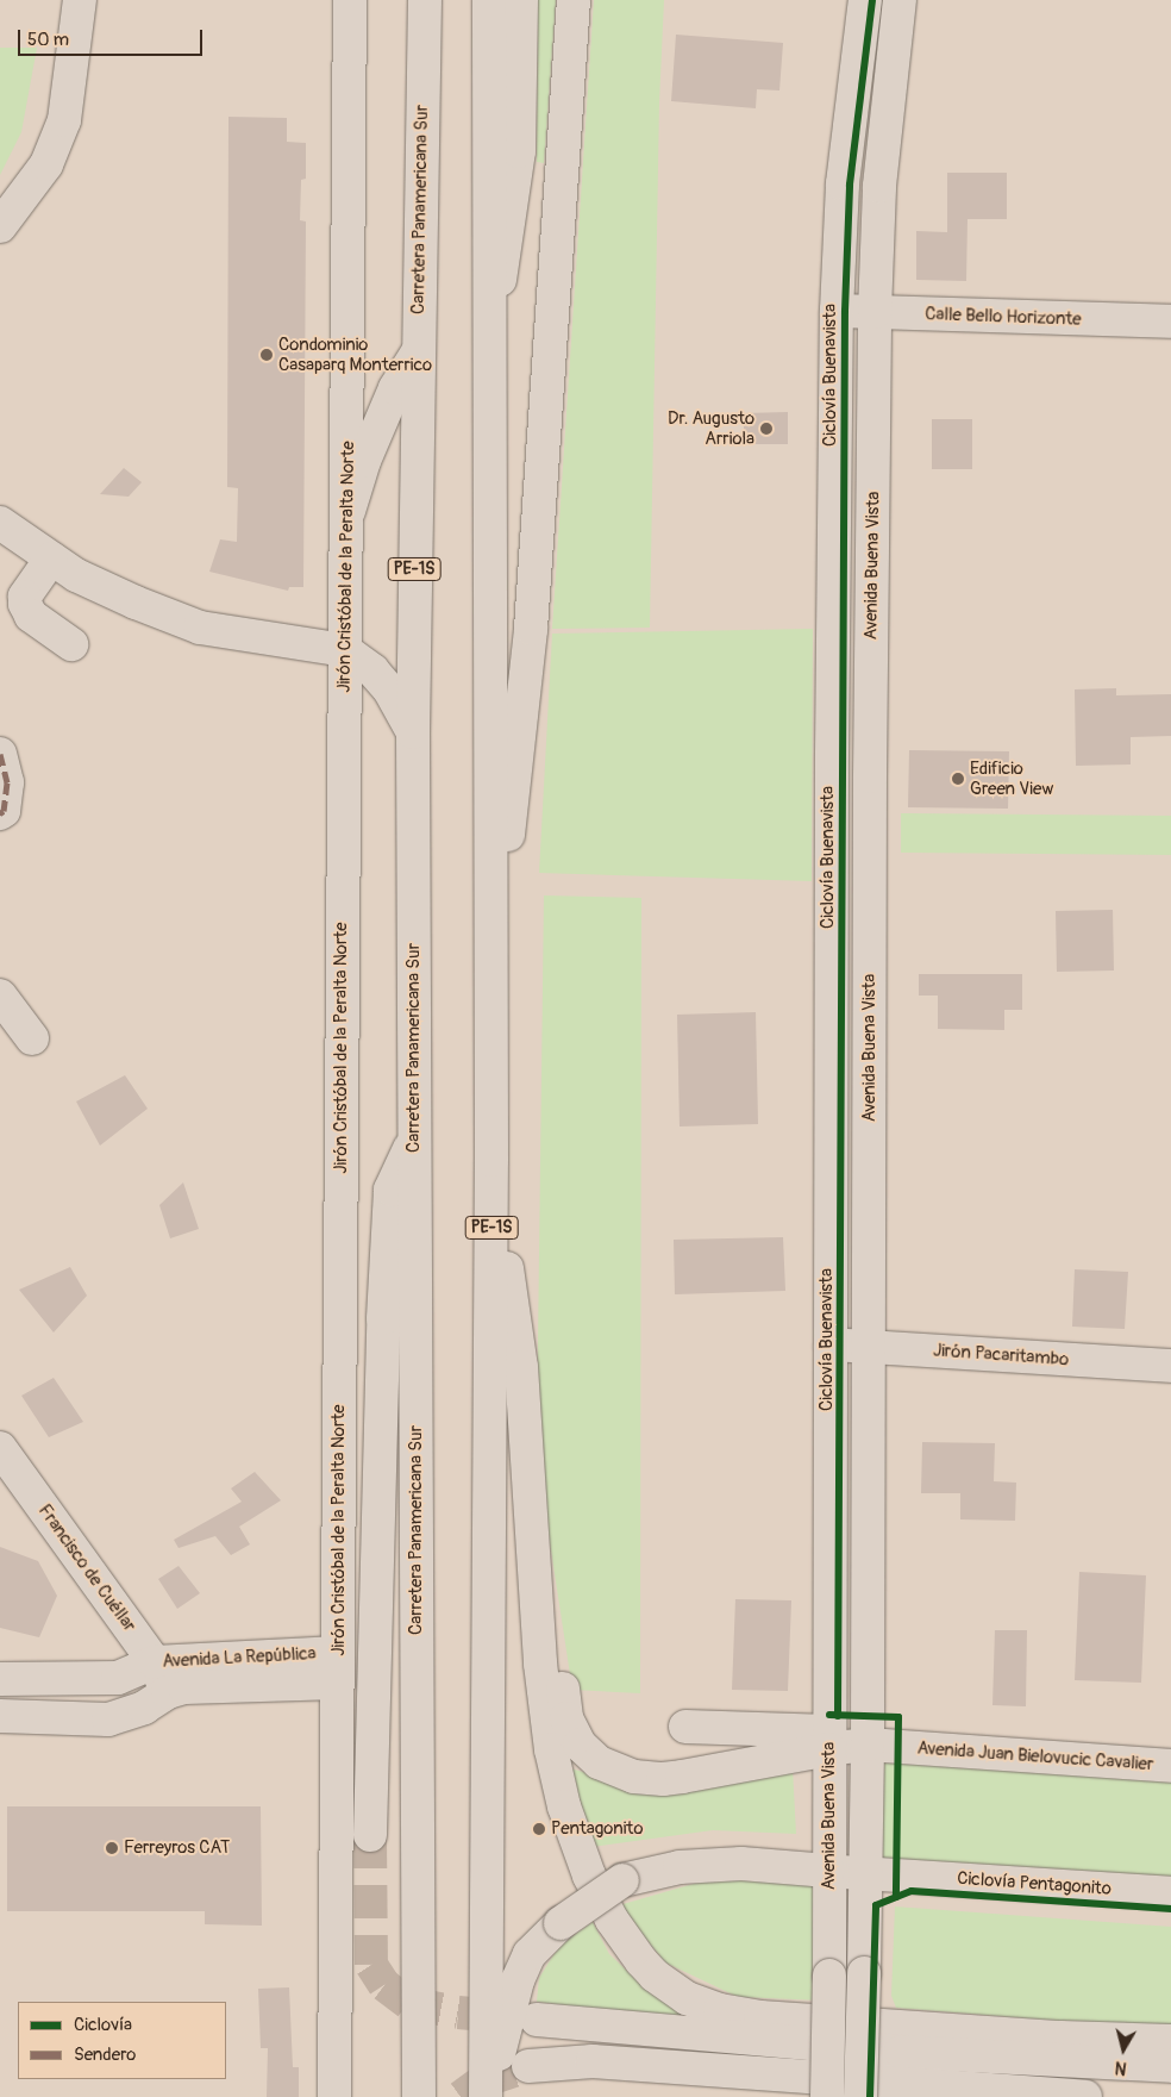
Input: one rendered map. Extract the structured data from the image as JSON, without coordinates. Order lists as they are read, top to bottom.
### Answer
{
  "streets": {
    "main road": [
      "Carretera Panamericana Sur",
      "Calle Bello Horizonte",
      "Avenida Buena Vista",
      "Jirón Cristóbal de la Peralta Norte",
      "PE-1S",
      "Jirón Pacaritambo",
      "Francisco de Cuéllar",
      "Avenida La República",
      "Avenida Juan Bielovucic Cavalier"
    ],
    "cycle path": ["Ciclovía Buenavista", "Ciclovía Pentagonito"]
  },
  "crossings": [
    ["Calle Bello Horizonte", "Avenida Buena Vista"],
    ["Avenida Buena Vista", "Jirón Pacaritambo"],
    ["Avenida Buena Vista", "Avenida Juan Bielovucic Cavalier"],
    ["Jirón Cristóbal de la Peralta Norte", "Avenida La República"],
    ["Francisco de Cuéllar", "Avenida La República"]
  ],
  "places": [
    "Condominio Casaparq Monterrico",
    "Dr. Augusto Arriola",
    "Edificio Green View",
    "Pentagonito",
    "Ferreyros CAT"
  ],
  "legend": ["Ciclovía", "Sendero"],
  "scale_bar": "50 m",
  "north": "bottom"
}
